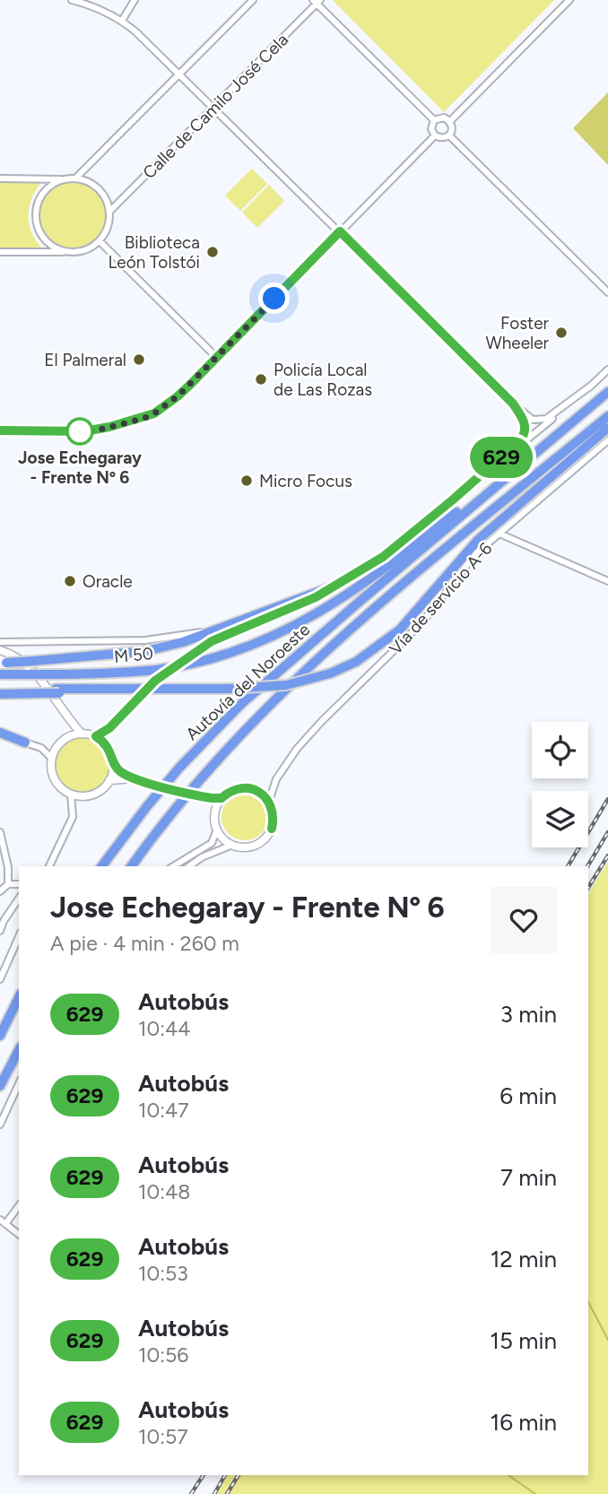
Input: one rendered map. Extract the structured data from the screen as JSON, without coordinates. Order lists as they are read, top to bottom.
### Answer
{
  "streets": {
    "highway": ["M 50", "Autovía del Noroeste"],
    "street": ["Calle de Camilo José Cela", "Vía de servicio A-6"]
  },
  "crossings": [
    ["M 50", "Autovía del Noroeste"]
  ],
  "places": [
    "Biblioteca León Tolstói",
    "Foster Wheeler",
    "El Palmeral",
    "Policía Local de Las Rozas",
    "Jose Echegaray - Frente Nº 6",
    "Micro Focus",
    "Oracle"
  ],
  "lines": ["bus line 629"],
  "page": {
    "on_map": "629",
    "heading": ["Jose Echegaray - Frente Nº 6", "A pie · 4 min · 260 m"],
    "list": [
      {
        "mark": "629",
        "name": "Autobús",
        "note": "10:44",
        "value": "3 min"
      },
      {
        "mark": "629",
        "name": "Autobús",
        "note": "10:47",
        "value": "6 min"
      },
      {
        "mark": "629",
        "name": "Autobús",
        "note": "10:48",
        "value": "7 min"
      },
      {
        "mark": "629",
        "name": "Autobús",
        "note": "10:53",
        "value": "12 min"
      },
      {
        "mark": "629",
        "name": "Autobús",
        "note": "10:56",
        "value": "15 min"
      },
      {
        "mark": "629",
        "name": "Autobús",
        "note": "10:57",
        "value": "16 min"
      }
    ]
  }
}
